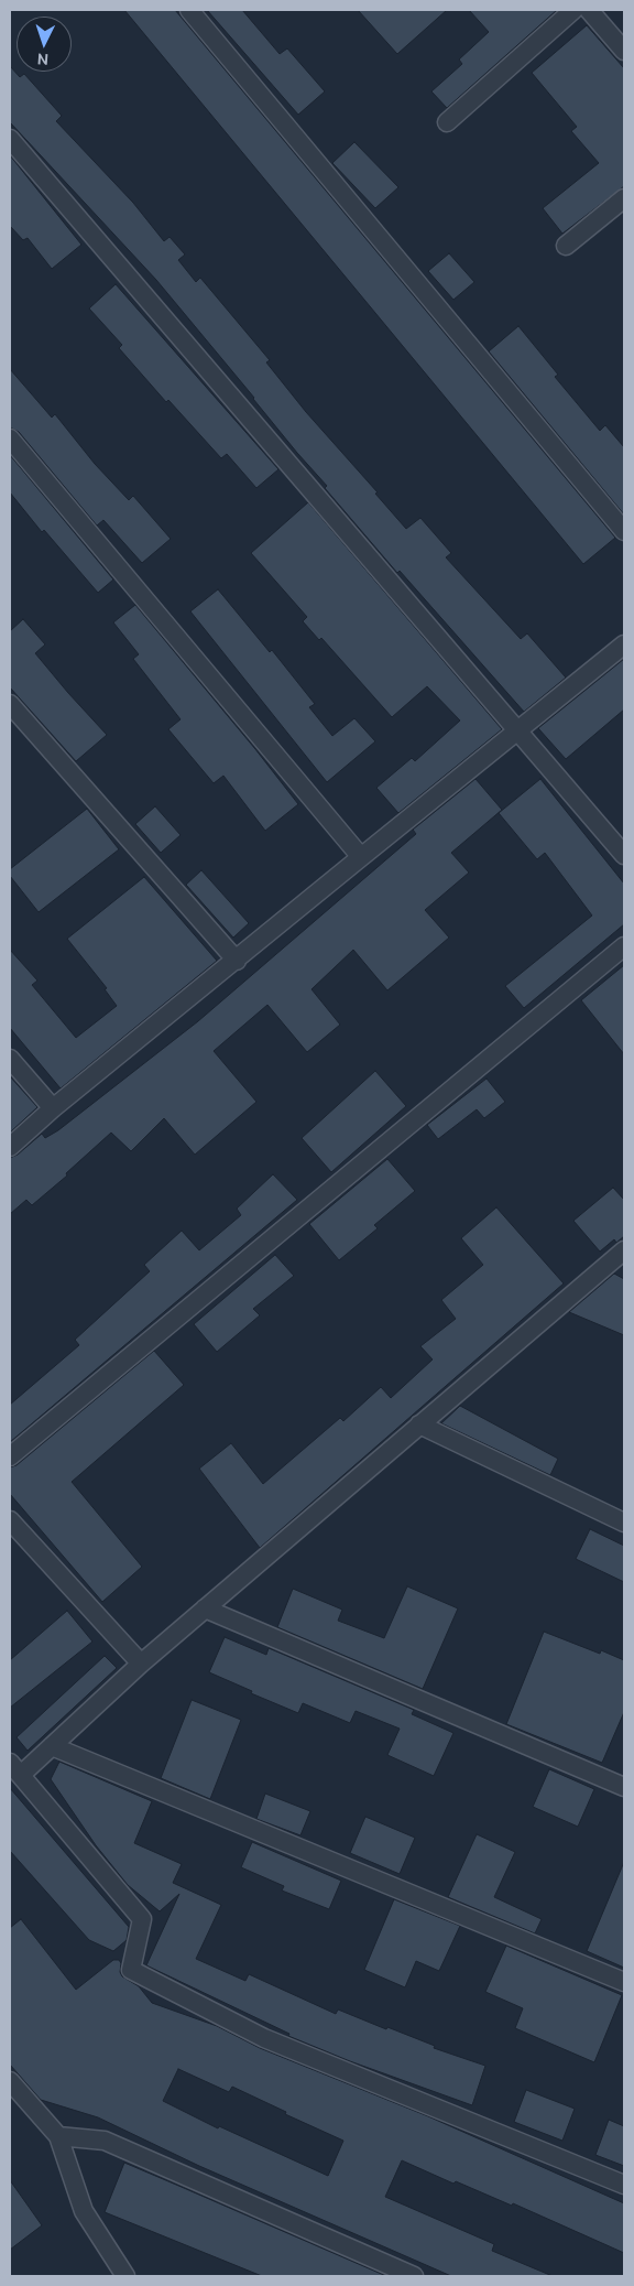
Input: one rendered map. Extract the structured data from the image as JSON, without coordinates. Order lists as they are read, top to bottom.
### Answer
{
  "north": "bottom"
}
